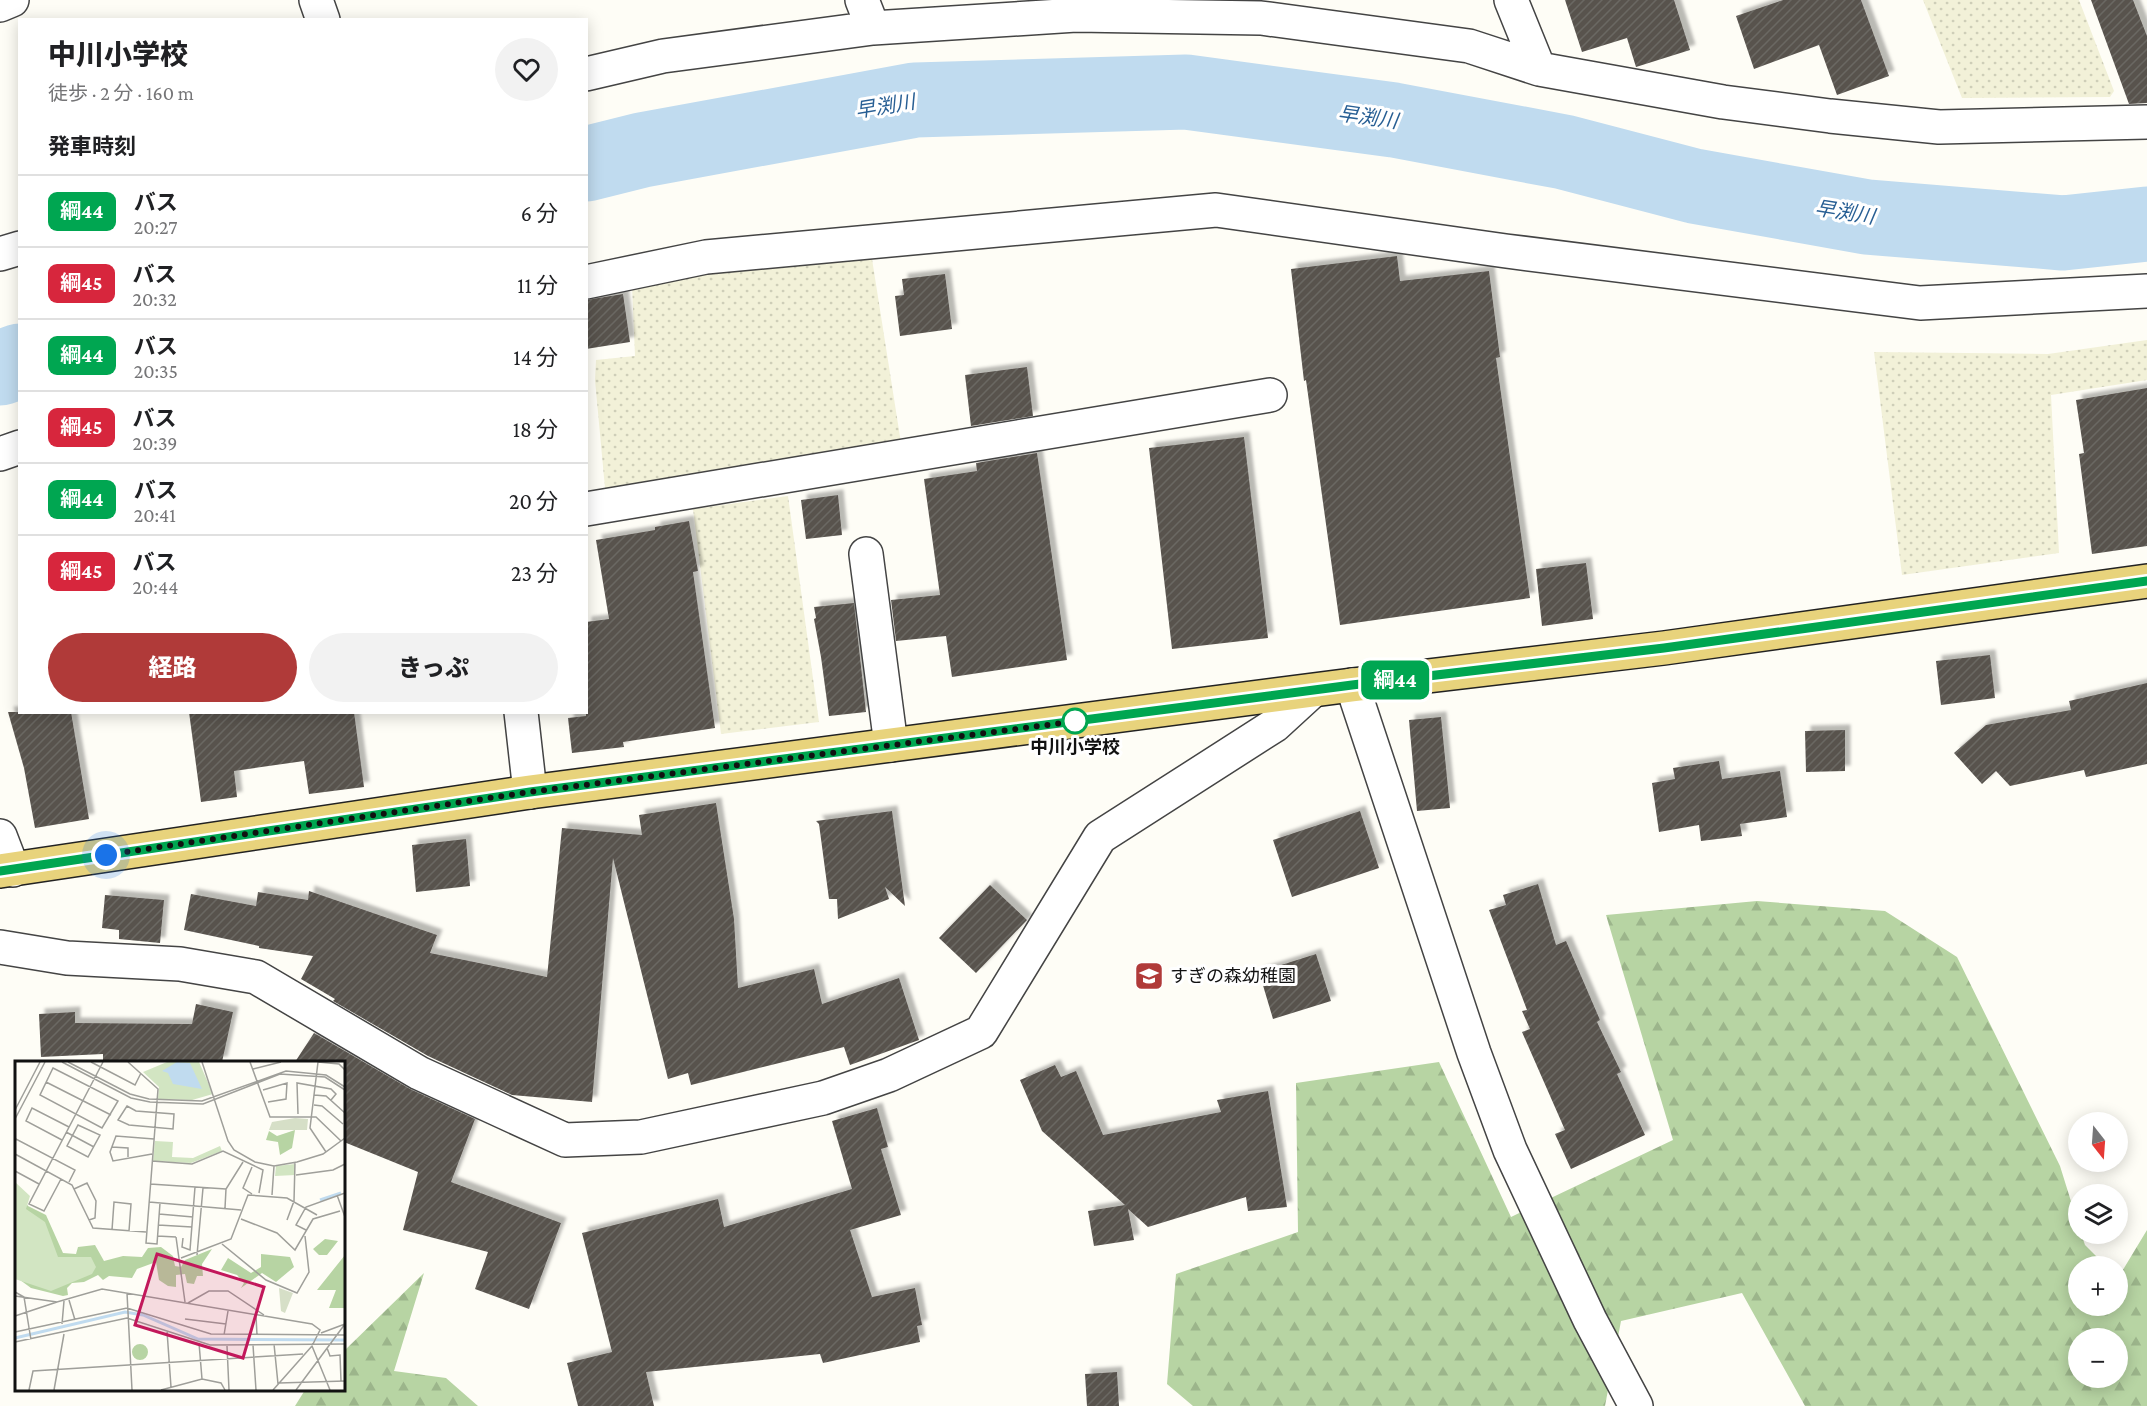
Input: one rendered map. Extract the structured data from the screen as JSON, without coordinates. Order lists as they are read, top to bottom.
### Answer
{
  "water": ["早渕川"],
  "places": {
    "other": ["中川小学校"],
    "school or university": ["すぎの森幼稚園"]
  },
  "lines": ["bus line 綱44"],
  "north": "bottom",
  "page": {
    "on_map": "綱44",
    "heading": [
      ["中川小学校", "徒歩 · 2 分 · 160 m"],
      "発車時刻"
    ],
    "list": [
      {
        "mark": "綱44",
        "name": "バス",
        "note": "20:27",
        "value": "6 分"
      },
      {
        "mark": "綱45",
        "name": "バス",
        "note": "20:32",
        "value": "11 分"
      },
      {
        "mark": "綱44",
        "name": "バス",
        "note": "20:35",
        "value": "14 分"
      },
      {
        "mark": "綱45",
        "name": "バス",
        "note": "20:39",
        "value": "18 分"
      },
      {
        "mark": "綱44",
        "name": "バス",
        "note": "20:41",
        "value": "20 分"
      },
      {
        "mark": "綱45",
        "name": "バス",
        "note": "20:44",
        "value": "23 分"
      }
    ],
    "buttons": ["経路", "きっぷ"],
    "map_buttons": ["+", "−"]
  }
}
